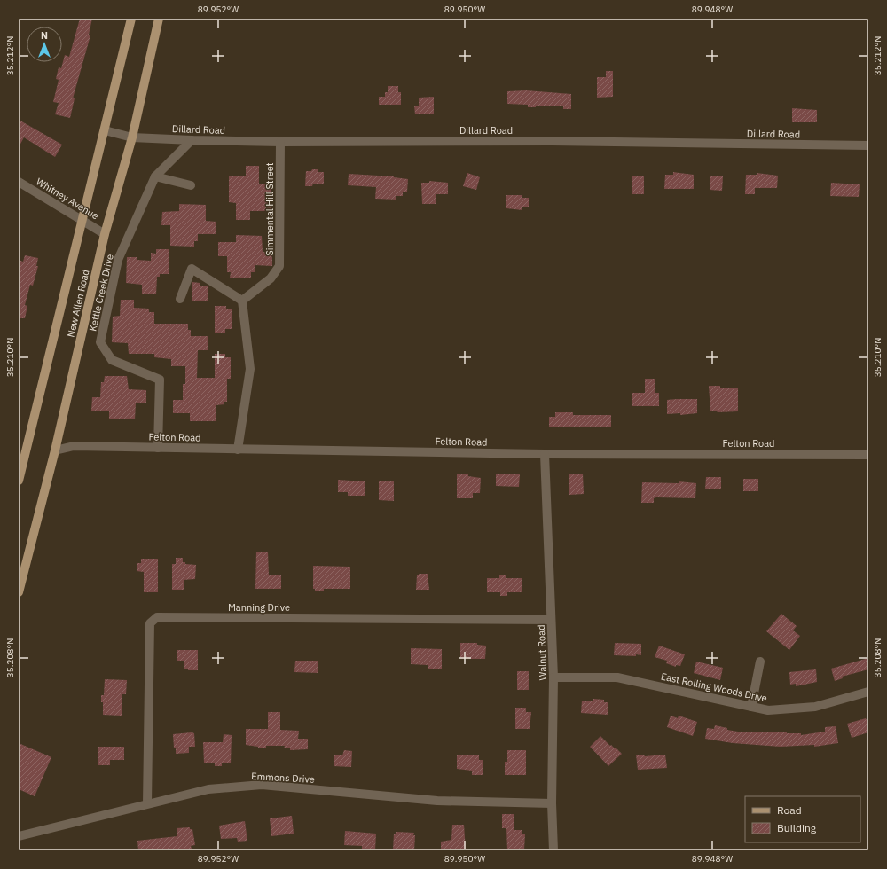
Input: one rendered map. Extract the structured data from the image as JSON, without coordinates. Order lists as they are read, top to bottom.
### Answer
{
  "streets": {
    "main road": ["New Allen Road"],
    "street": [
      "Dillard Road",
      "Whitney Avenue",
      "Simmental Hill Street",
      "Kettle Creek Drive",
      "Felton Road",
      "Manning Drive",
      "Walnut Road",
      "East Rolling Woods Drive",
      "Emmons Drive"
    ]
  },
  "crossings": [
    ["Dillard Road", "Simmental Hill Street"],
    ["Dillard Road", "Kettle Creek Drive"],
    ["Dillard Road", "New Allen Road"],
    ["Whitney Avenue", "New Allen Road"],
    ["Kettle Creek Drive", "Felton Road"],
    ["New Allen Road", "Felton Road"],
    ["Felton Road", "Walnut Road"],
    ["Manning Drive", "Walnut Road"],
    ["Manning Drive", "Emmons Drive"],
    ["Walnut Road", "East Rolling Woods Drive"],
    ["Walnut Road", "Emmons Drive"]
  ],
  "legend": ["Road", "Building"],
  "north": "top",
  "coordinates": [
    "89.952°W",
    "89.950°W",
    "89.948°W",
    "35.212°N",
    "35.210°N",
    "35.208°N"
  ]
}
